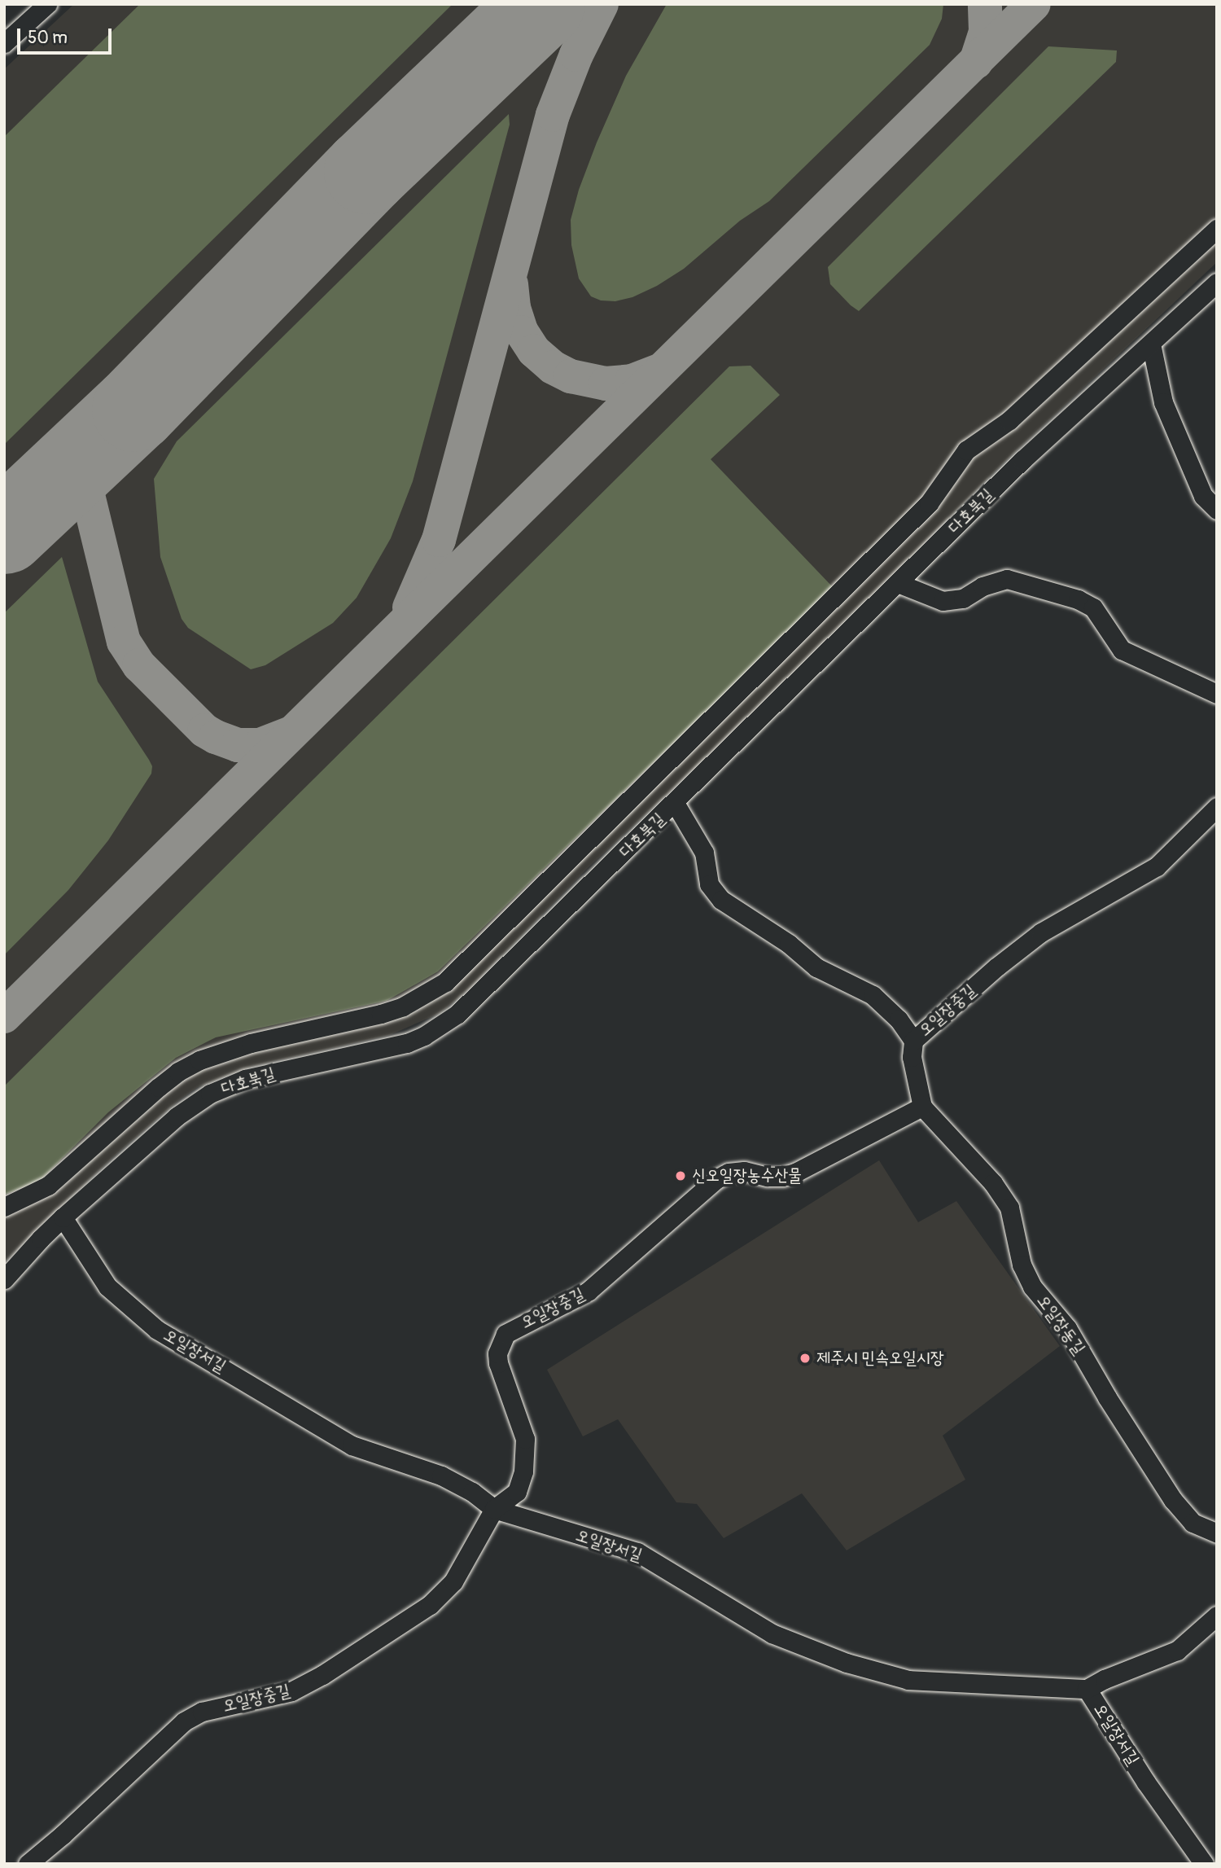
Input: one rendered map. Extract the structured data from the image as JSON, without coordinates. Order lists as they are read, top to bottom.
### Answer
{
  "streets": {
    "street": [
      "다호북길",
      "오일장중길",
      "오일장동길",
      "오일장서길"
    ]
  },
  "crossings": [
    ["다호북길", "오일장서길"],
    ["오일장중길", "오일장동길"],
    ["오일장중길", "오일장서길"]
  ],
  "places": ["신오일장농수산물", "제주시 민속오일시장"],
  "scale_bar": "50 m"
}
